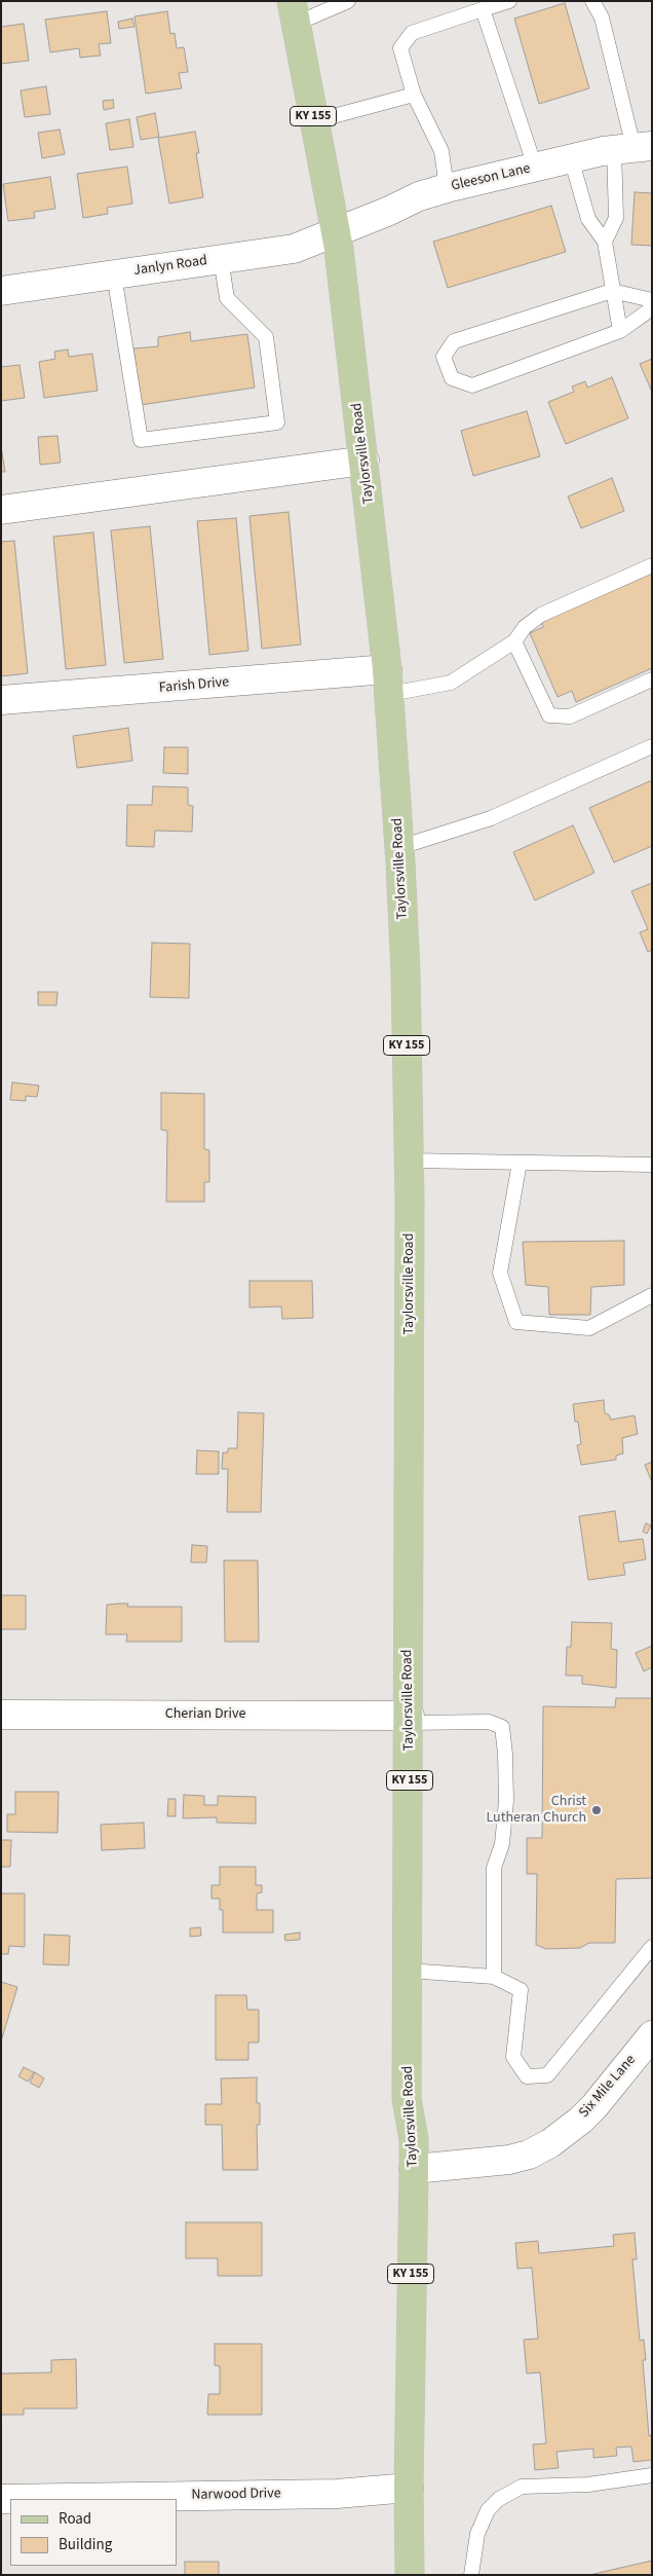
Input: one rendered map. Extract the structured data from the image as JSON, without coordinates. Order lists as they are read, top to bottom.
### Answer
{
  "streets": {
    "main road": ["KY 155", "Taylorsville Road"],
    "street": [
      "Gleeson Lane",
      "Janlyn Road",
      "Farish Drive",
      "Cherian Drive",
      "Six Mile Lane",
      "Narwood Drive"
    ]
  },
  "crossings": [
    ["Gleeson Lane", "Janlyn Road"],
    ["Gleeson Lane", "Taylorsville Road"],
    ["Janlyn Road", "Taylorsville Road"],
    ["Taylorsville Road", "Farish Drive"],
    ["Taylorsville Road", "Cherian Drive"],
    ["Taylorsville Road", "Six Mile Lane"],
    ["Taylorsville Road", "Narwood Drive"]
  ],
  "places": ["Christ Lutheran Church"],
  "legend": ["Road", "Building"]
}
